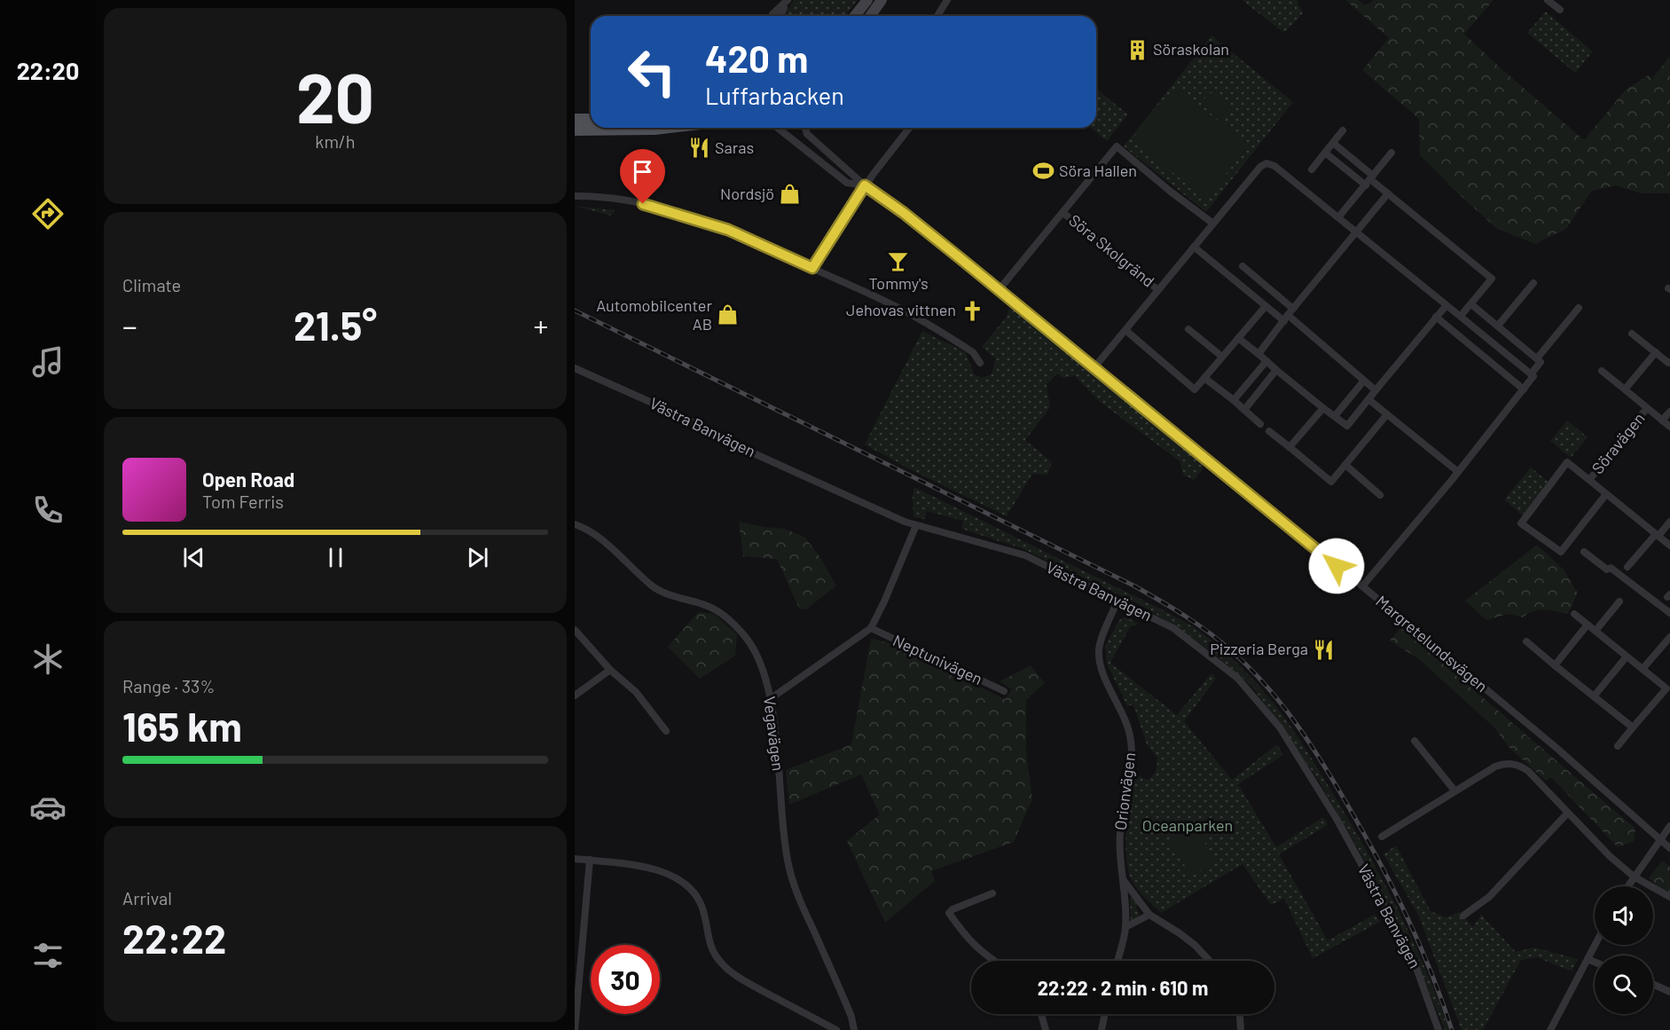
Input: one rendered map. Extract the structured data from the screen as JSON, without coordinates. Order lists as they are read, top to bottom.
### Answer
{
  "streets": {
    "street": [
      "Söra Skolgränd",
      "Västra Banvägen",
      "Söravägen",
      "Margretelundsvägen",
      "Neptunivägen",
      "Vegavägen",
      "Orionvägen"
    ]
  },
  "crossings": [
    ["Söra Skolgränd", "Margretelundsvägen"],
    ["Västra Banvägen", "Orionvägen"]
  ],
  "parks": ["Oceanparken"],
  "places": {
    "building": ["Söraskolan"],
    "restaurant": ["Saras", "Pizzeria Berga"],
    "sports": ["Söra Hallen"],
    "shop": ["Nordsjö", "Automobilcenter AB"],
    "bar": ["Tommy's"],
    "church": ["Jehovas vittnen"]
  },
  "page": {
    "tabs": "22:20",
    "tile": [
      ["20", "km/h"],
      "Climate",
      ["Range · 33%", "165 km"],
      ["Arrival", "22:22"]
    ],
    "turn": ["420 m", "Luffarbacken"],
    "heat": ["−", "21.5°", "+"],
    "song": ["Open Road", "Tom Ferris"],
    "limit": "30",
    "trip": "22:22 · 2 min · 610 m"
  }
}
